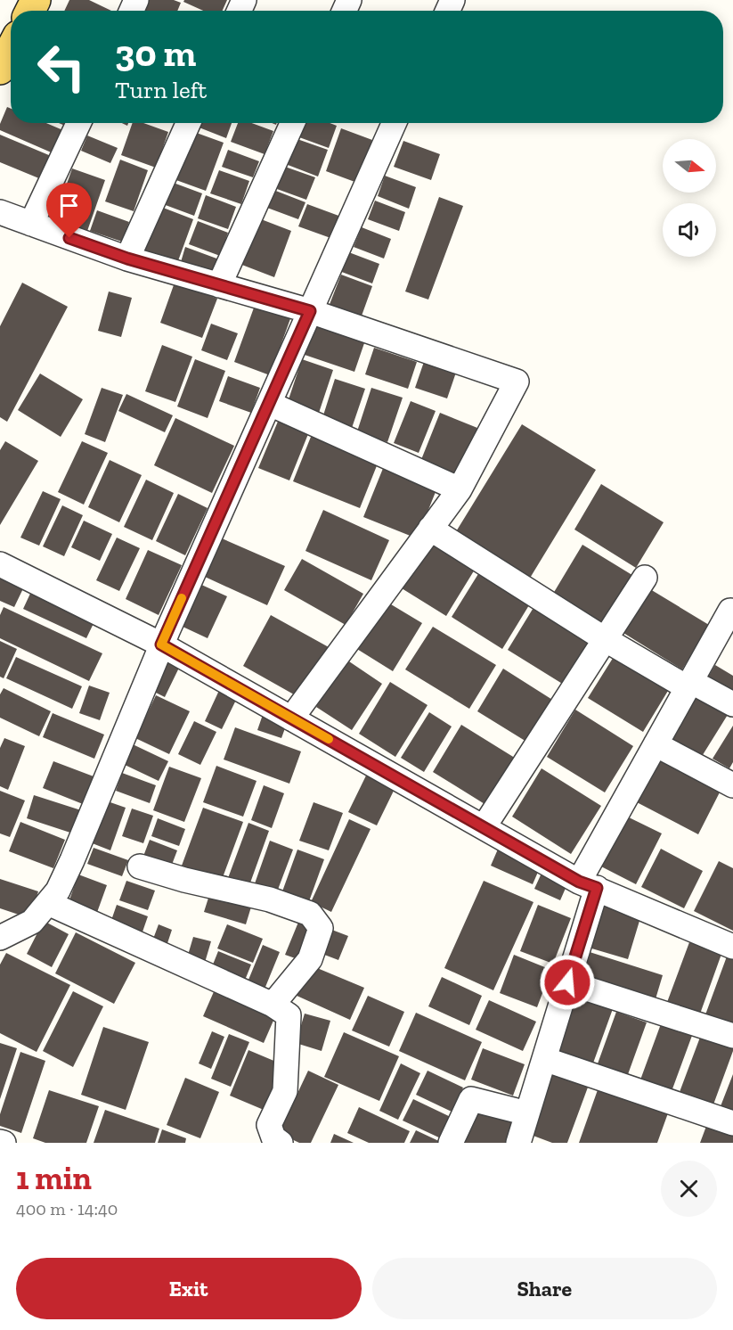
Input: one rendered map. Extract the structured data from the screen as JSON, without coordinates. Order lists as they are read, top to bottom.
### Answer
{
  "north": "right",
  "page": {
    "turn": ["30 m", "Turn left"],
    "heading": ["1 min", "400 m · 14:40"],
    "buttons": ["Exit", "Share"]
  }
}
